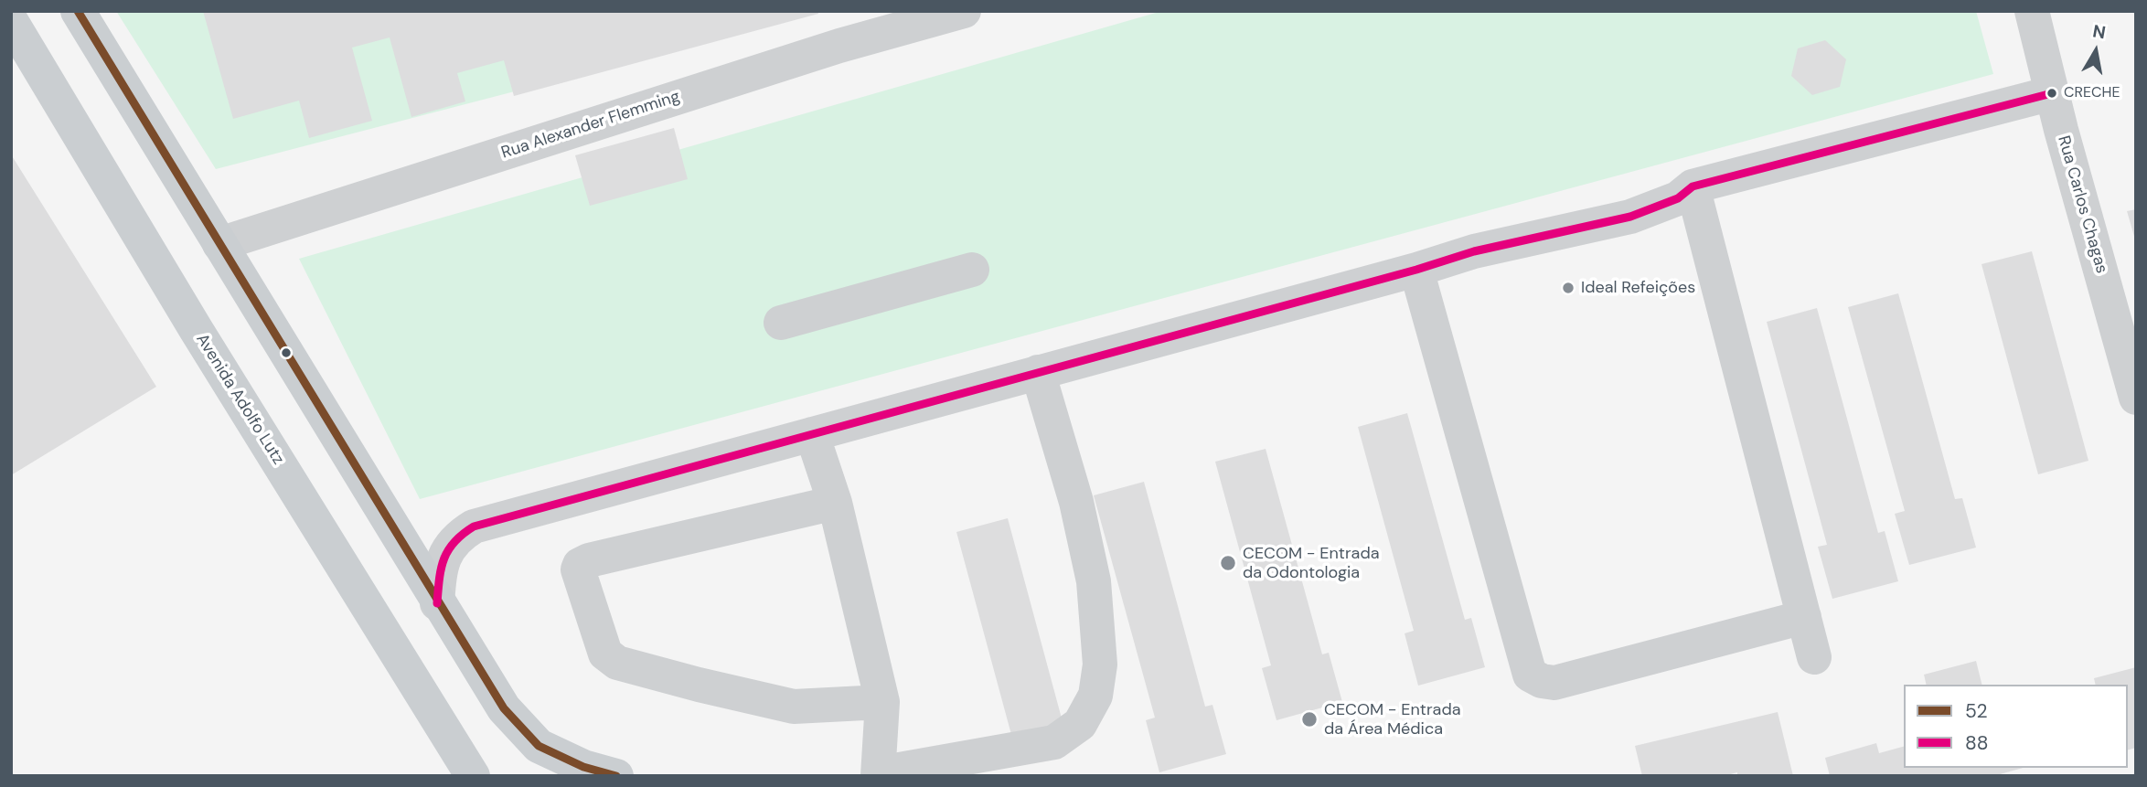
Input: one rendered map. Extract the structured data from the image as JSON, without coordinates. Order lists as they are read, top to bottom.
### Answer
{
  "streets": {
    "main road": ["Avenida Adolfo Lutz"],
    "street": ["Rua Alexander Flemming", "Rua Carlos Chagas"]
  },
  "places": [
    "CRECHE",
    "Ideal Refeições",
    "CECOM - Entrada da Odontologia",
    "CECOM - Entrada da Área Médica"
  ],
  "lines": ["transit line 52", "transit line 88"],
  "legend": ["52", "88"],
  "north": "top"
}
